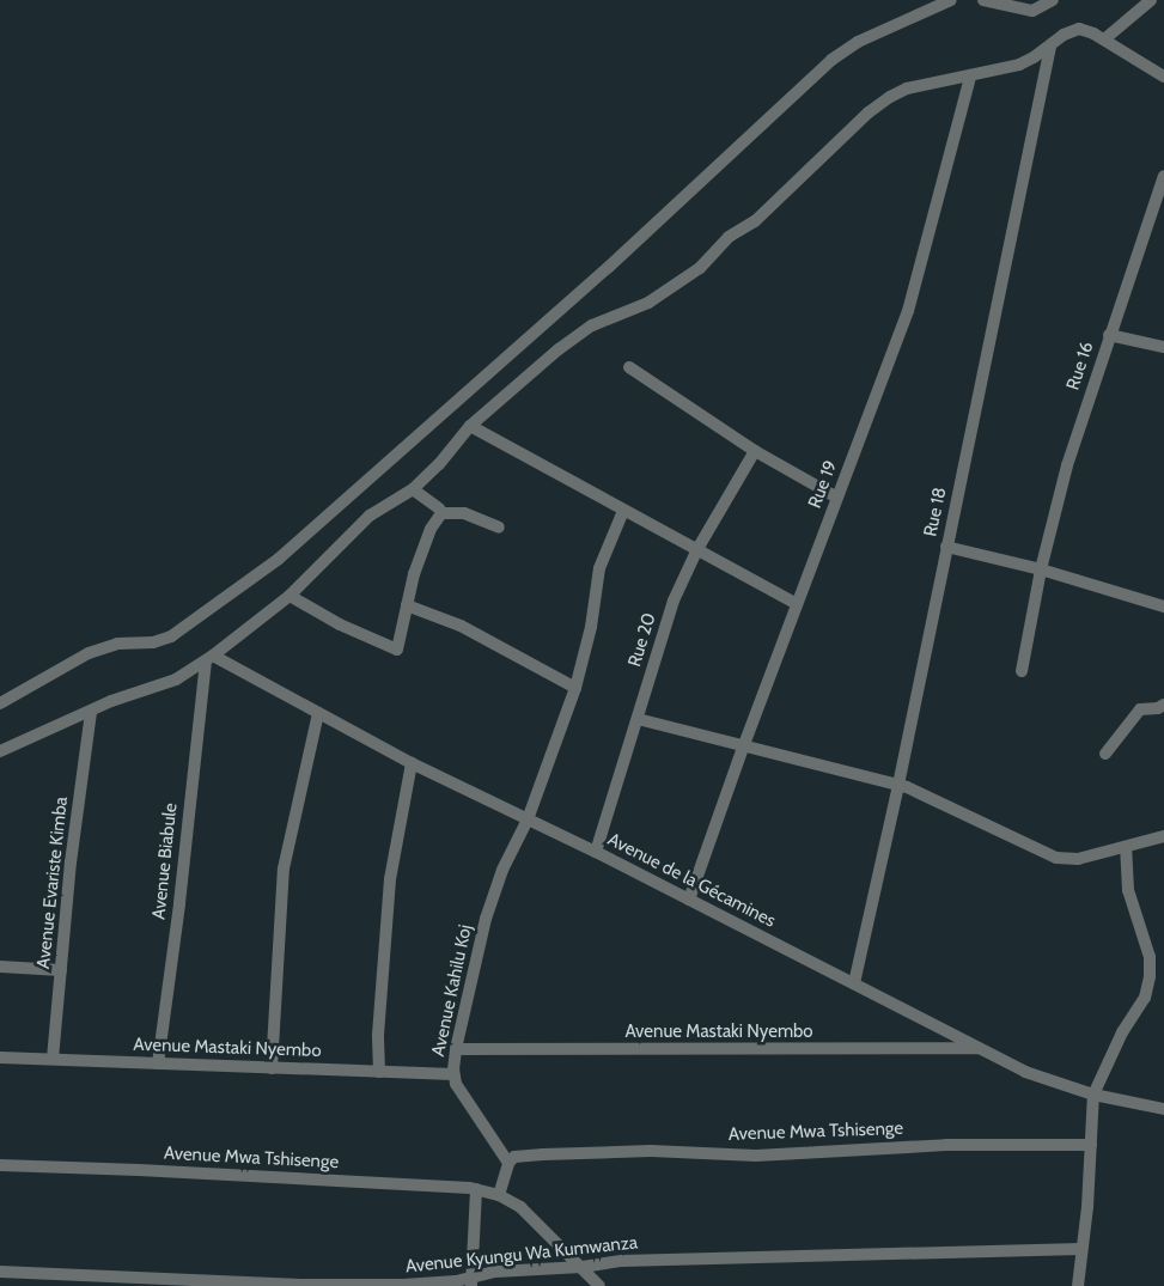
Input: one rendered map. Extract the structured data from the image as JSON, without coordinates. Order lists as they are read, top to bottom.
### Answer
{
  "streets": {
    "street": [
      "Rue 16",
      "Rue 19",
      "Rue 18",
      "Rue 20",
      "Avenue Biabule",
      "Avenue de la Gécamines",
      "Avenue Evariste Kimba",
      "Avenue Kahilu Koj",
      "Avenue Mastaki Nyembo",
      "Avenue Mwa Tshisenge",
      "Avenue Kyungu Wa Kumwanza"
    ]
  },
  "crossings": [
    ["Rue 19", "Avenue de la Gécamines"],
    ["Rue 18", "Avenue de la Gécamines"],
    ["Rue 20", "Avenue de la Gécamines"],
    ["Avenue Biabule", "Avenue de la Gécamines"],
    ["Avenue Biabule", "Avenue Mastaki Nyembo"],
    ["Avenue de la Gécamines", "Avenue Kahilu Koj"],
    ["Avenue de la Gécamines", "Avenue Mastaki Nyembo"],
    ["Avenue Evariste Kimba", "Avenue Mastaki Nyembo"],
    ["Avenue Kahilu Koj", "Avenue Mastaki Nyembo"],
    ["Avenue Kahilu Koj", "Avenue Mwa Tshisenge"],
    ["Avenue Mwa Tshisenge", "Avenue Kyungu Wa Kumwanza"]
  ]
}
